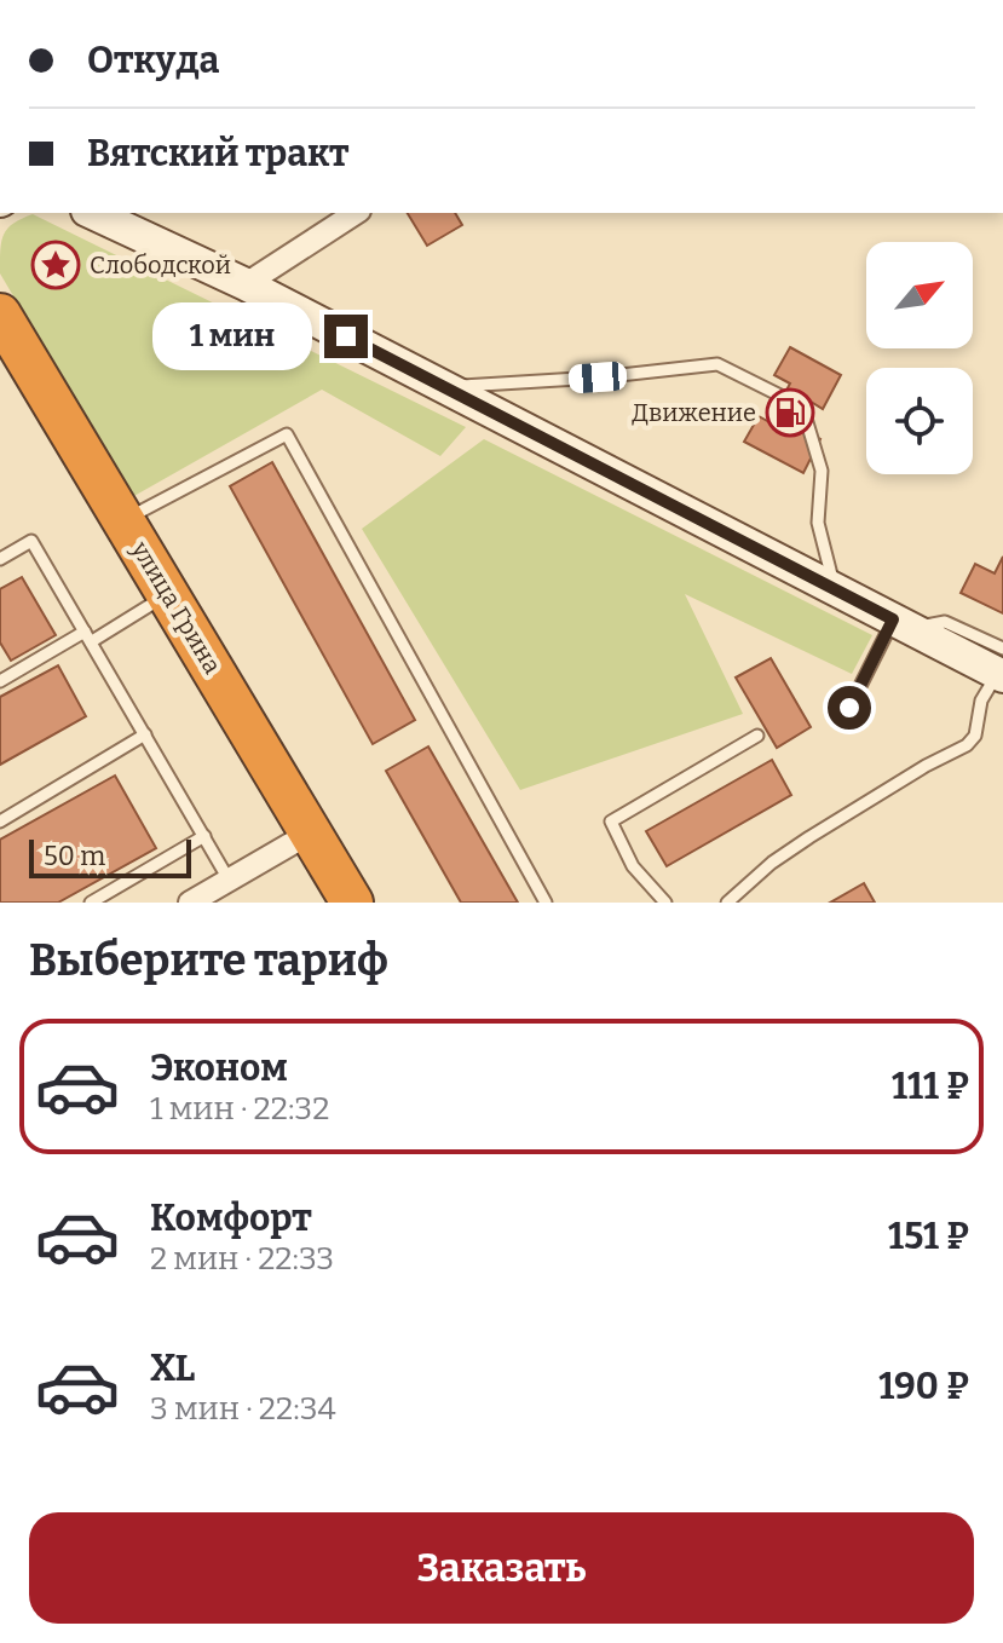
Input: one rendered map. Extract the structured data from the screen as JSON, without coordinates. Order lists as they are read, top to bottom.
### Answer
{
  "streets": {
    "highway": ["улица Грина"]
  },
  "places": {
    "place": ["Слободской"],
    "fuel station": ["Движение"]
  },
  "scale_bar": "50 m",
  "north": "top right",
  "page": {
    "banner": ["Откуда", "Вятский тракт"],
    "bubble": "1 мин",
    "scale": "50 m",
    "heading": "Выберите тариф",
    "list": [
      {
        "name": "Эконом",
        "note": "1 мин · 22:32",
        "value": "111 ₽"
      },
      {
        "name": "Комфорт",
        "note": "2 мин · 22:33",
        "value": "151 ₽"
      },
      {
        "name": "XL",
        "note": "3 мин · 22:34",
        "value": "190 ₽"
      }
    ],
    "buttons": "Заказать"
  }
}
